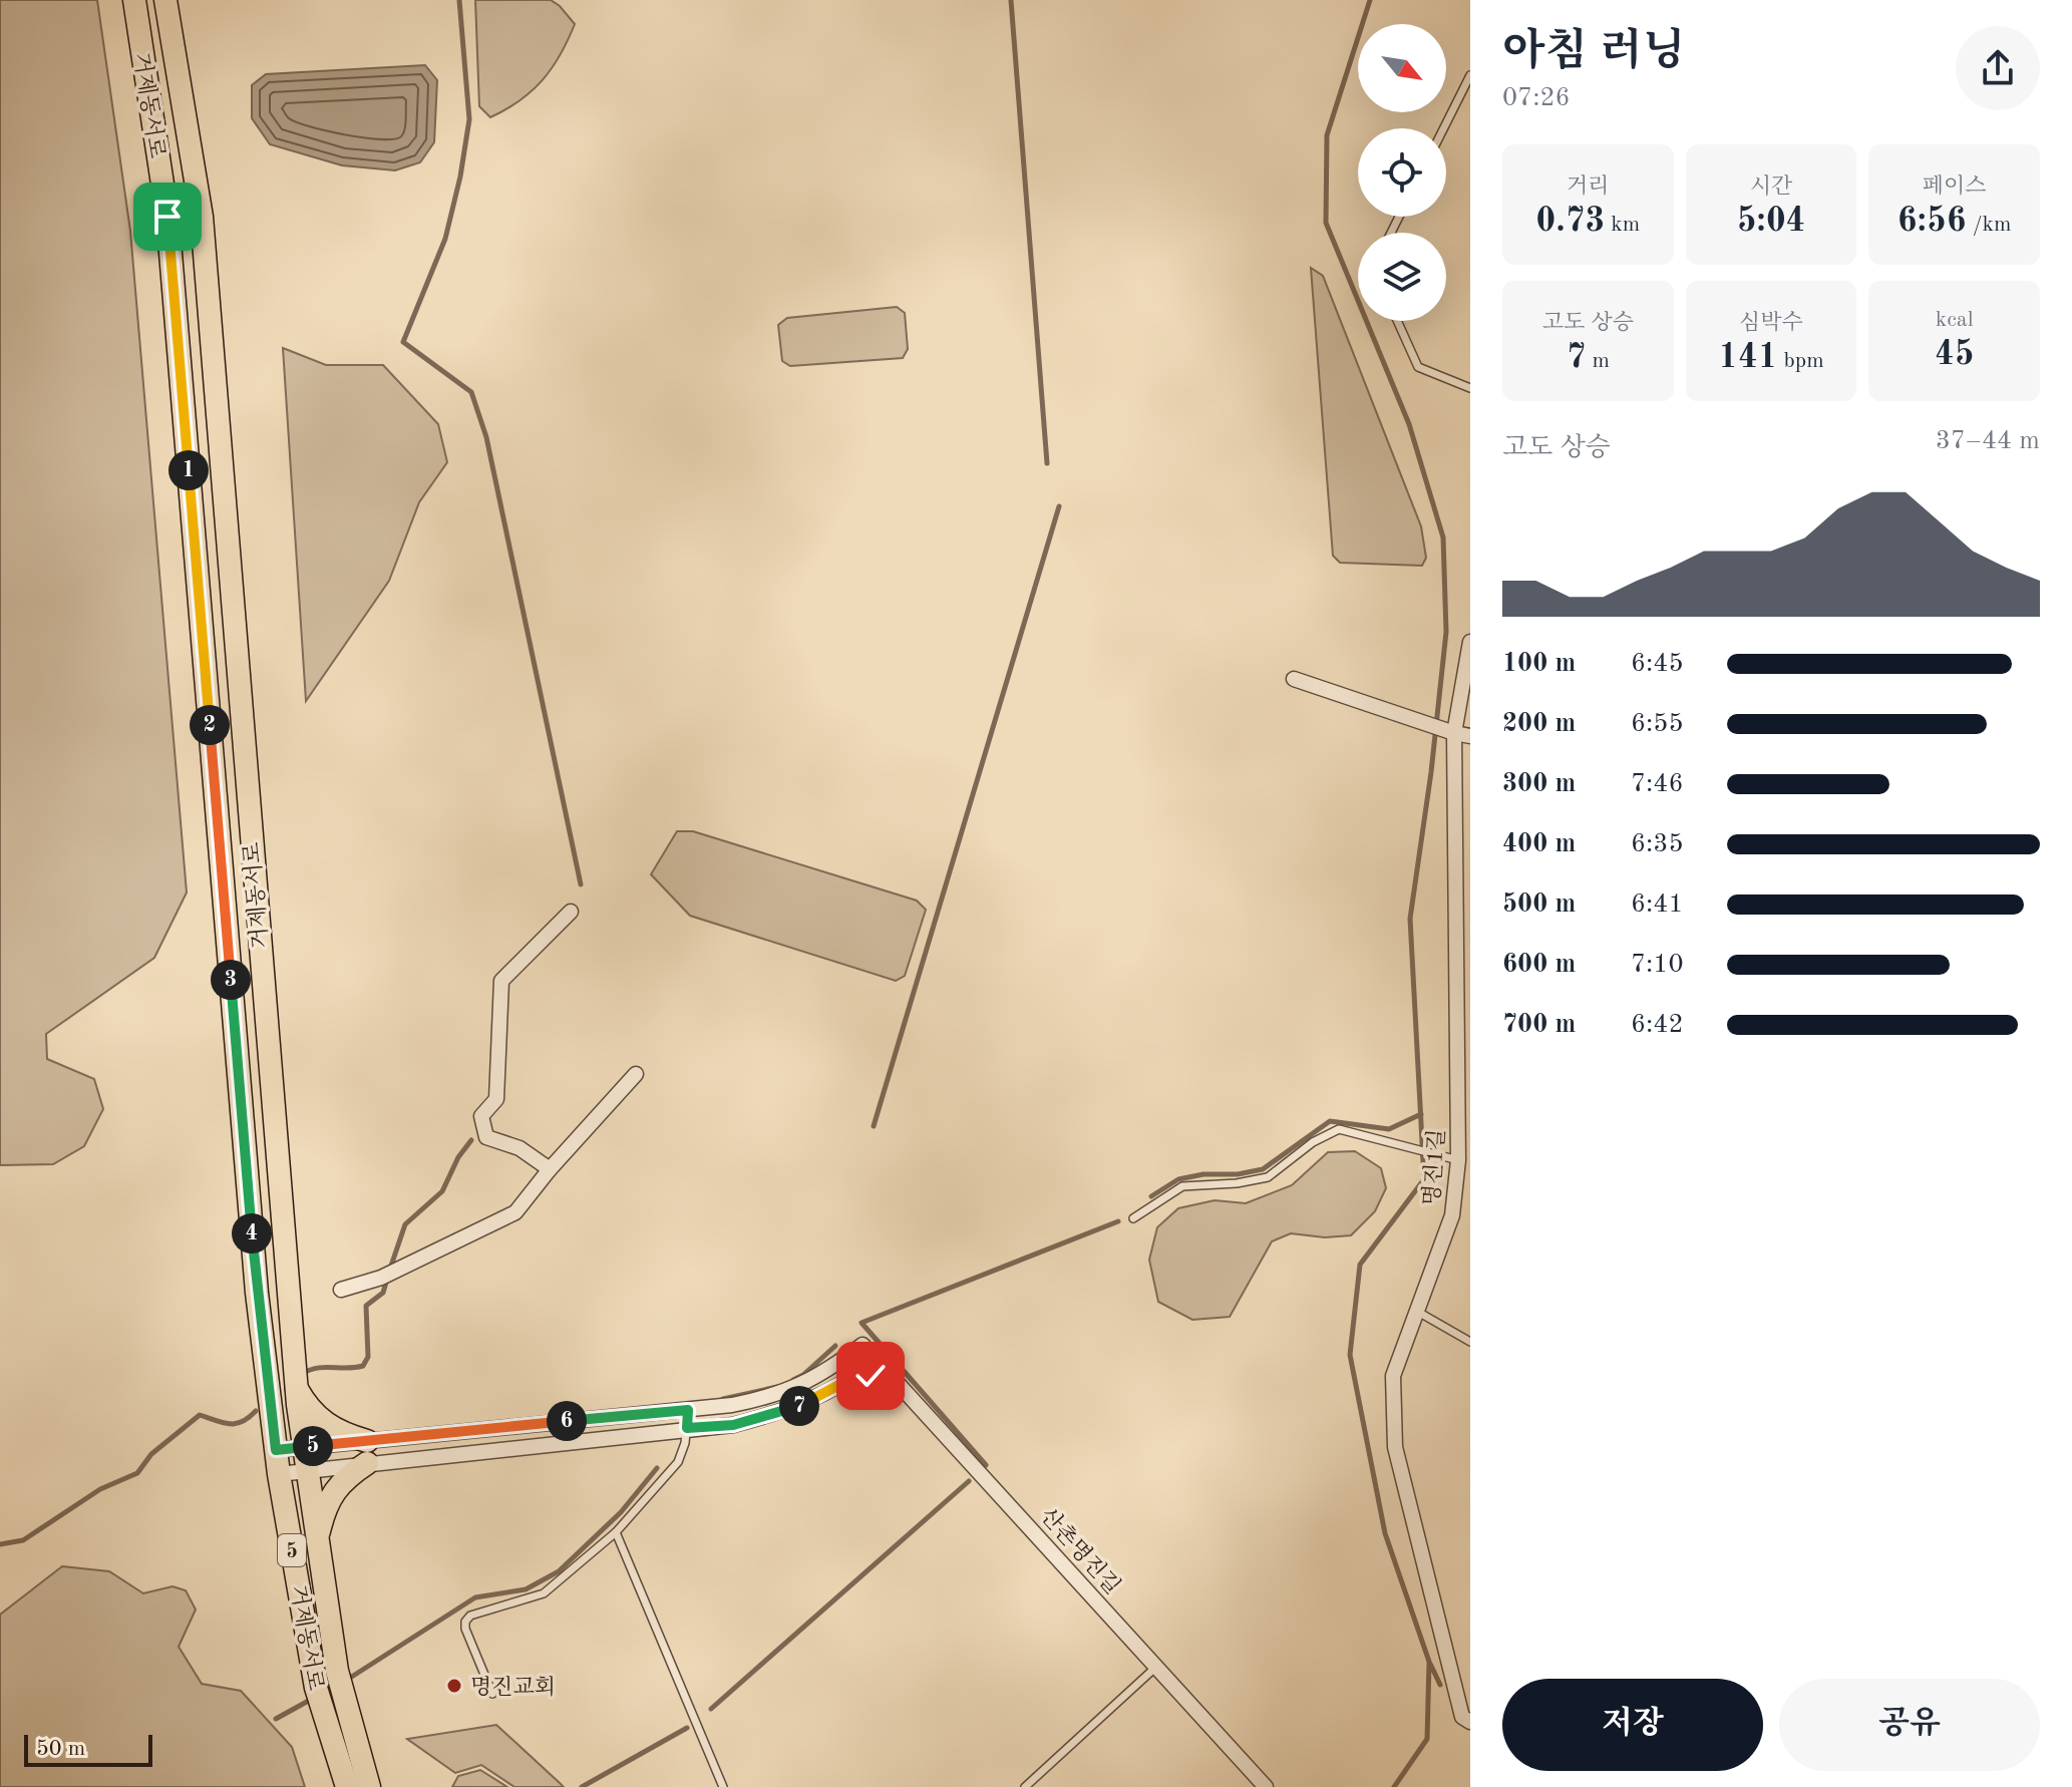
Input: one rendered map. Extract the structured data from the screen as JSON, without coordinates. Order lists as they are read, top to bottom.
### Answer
{
  "streets": {
    "main road": ["거제동서로", "5"],
    "street": ["명진1길", "산촌명진길"]
  },
  "places": ["명진교회"],
  "scale_bar": "50 m",
  "north": "bottom right",
  "page": {
    "heading": ["아침 러닝", "07:26"],
    "stats": [
      ["거리", "0.73 km"],
      ["시간", "5:04"],
      ["페이스", "6:56 /km"],
      ["고도 상승", "7 m"],
      ["심박수", "141 bpm"],
      ["kcal", "45"]
    ],
    "chart": ["고도 상승", "37–44 m"],
    "pins": [
      "1",
      "2",
      "3",
      "4",
      "7",
      "6",
      "5"
    ],
    "list": [
      {
        "name": "100 m",
        "note": "6:45"
      },
      {
        "name": "200 m",
        "note": "6:55"
      },
      {
        "name": "300 m",
        "note": "7:46"
      },
      {
        "name": "400 m",
        "note": "6:35"
      },
      {
        "name": "500 m",
        "note": "6:41"
      },
      {
        "name": "600 m",
        "note": "7:10"
      },
      {
        "name": "700 m",
        "note": "6:42"
      }
    ],
    "buttons": ["저장", "공유"],
    "scale": "50 m"
  }
}
